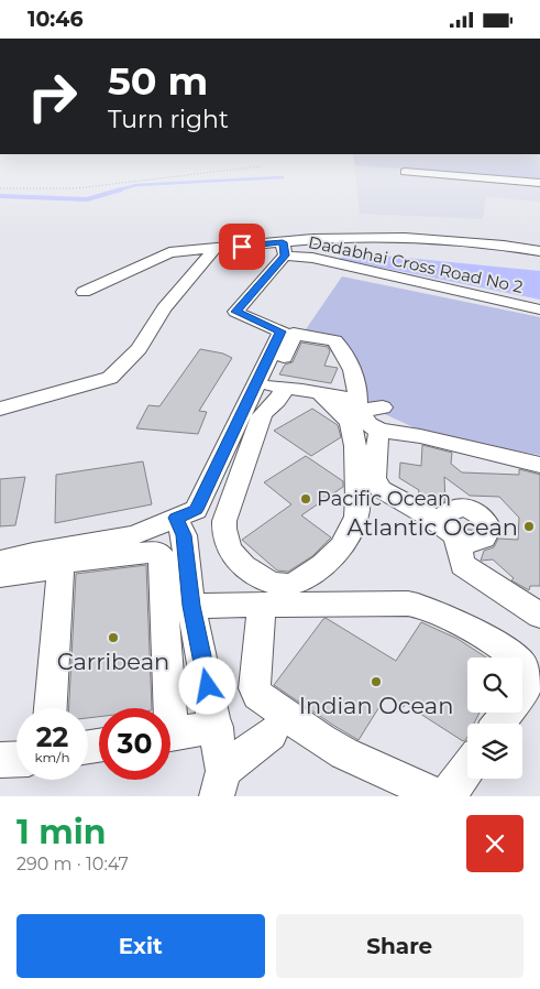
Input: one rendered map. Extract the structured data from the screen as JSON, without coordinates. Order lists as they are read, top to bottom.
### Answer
{
  "streets": {
    "street": ["Dadabhai Cross Road No 2"]
  },
  "places": [
    "Pacific Ocean",
    "Atlantic Ocean",
    "Carribean",
    "Indian Ocean"
  ],
  "page": {
    "status": "10:46",
    "turn": ["50 m", "Turn right"],
    "speed": "22 km/h",
    "limit": "30",
    "heading": ["1 min", "290 m · 10:47"],
    "buttons": ["Exit", "Share"]
  }
}
